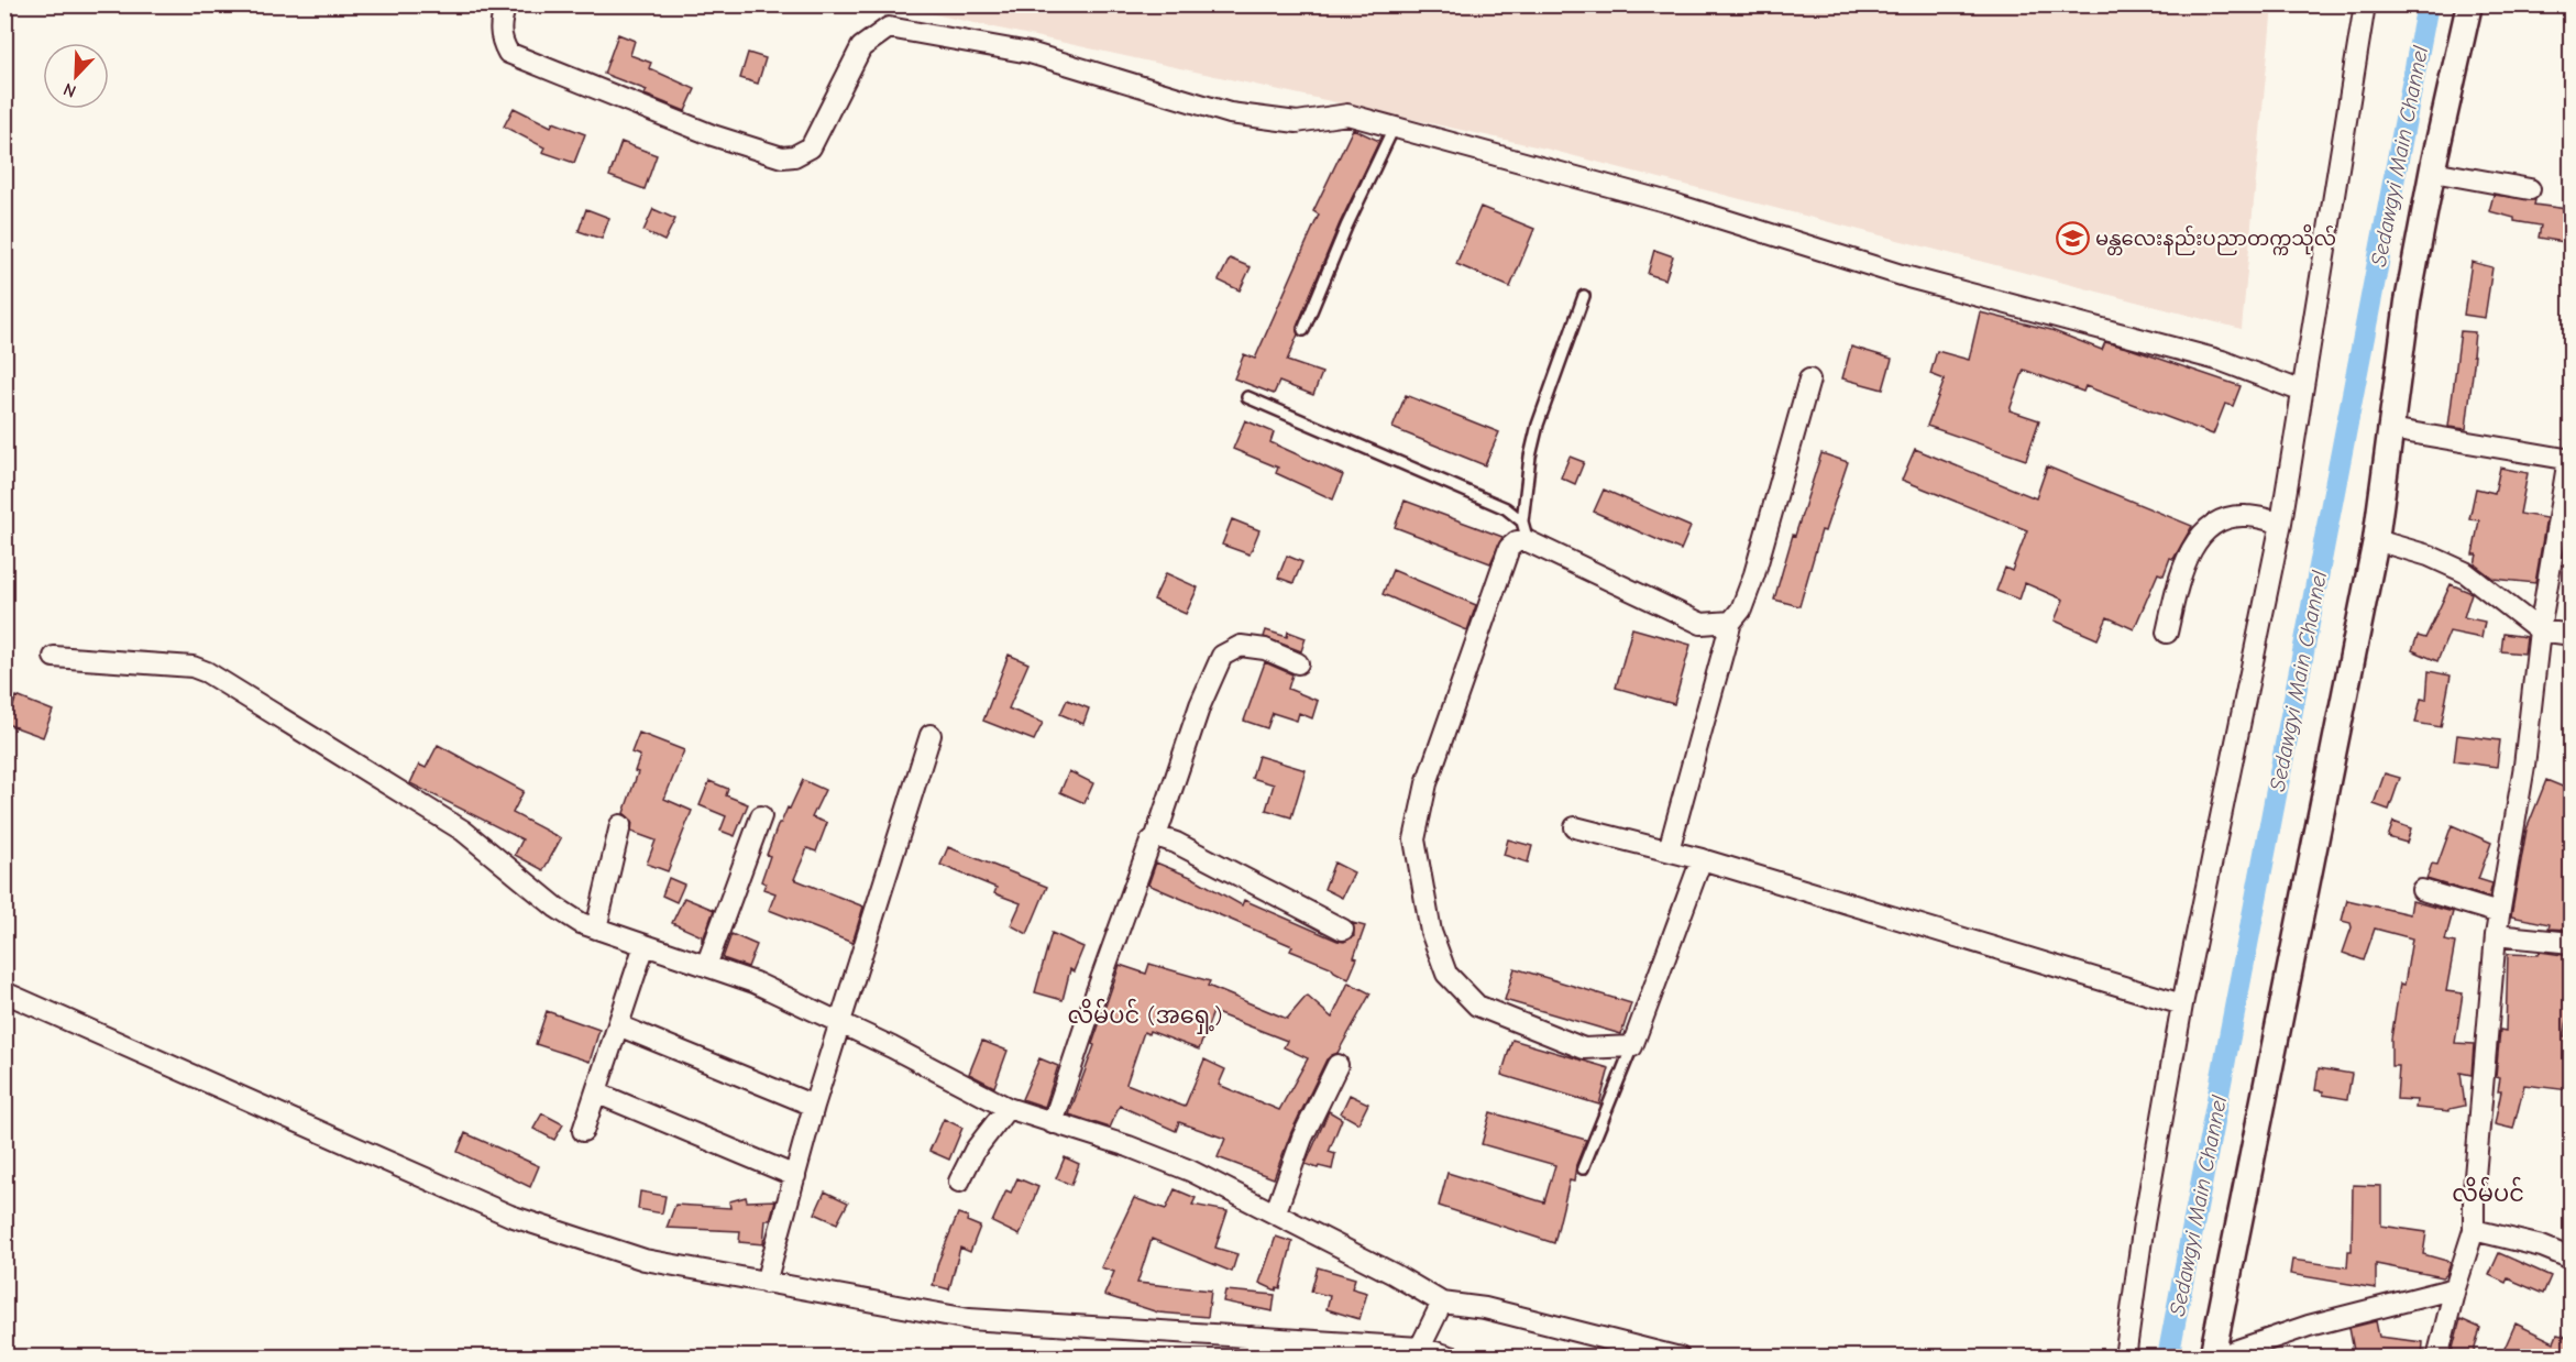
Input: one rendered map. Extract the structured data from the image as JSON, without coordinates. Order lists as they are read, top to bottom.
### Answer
{
  "districts": ["လိမ်ပင် (အရှေ့)", "လိမ်ပင်"],
  "water": ["Sedawgyi Main Channel"],
  "places": {
    "school or university": ["မန္တလေးနည်းပညာတက္ကသိုလ်"]
  },
  "north": "bottom left"
}
